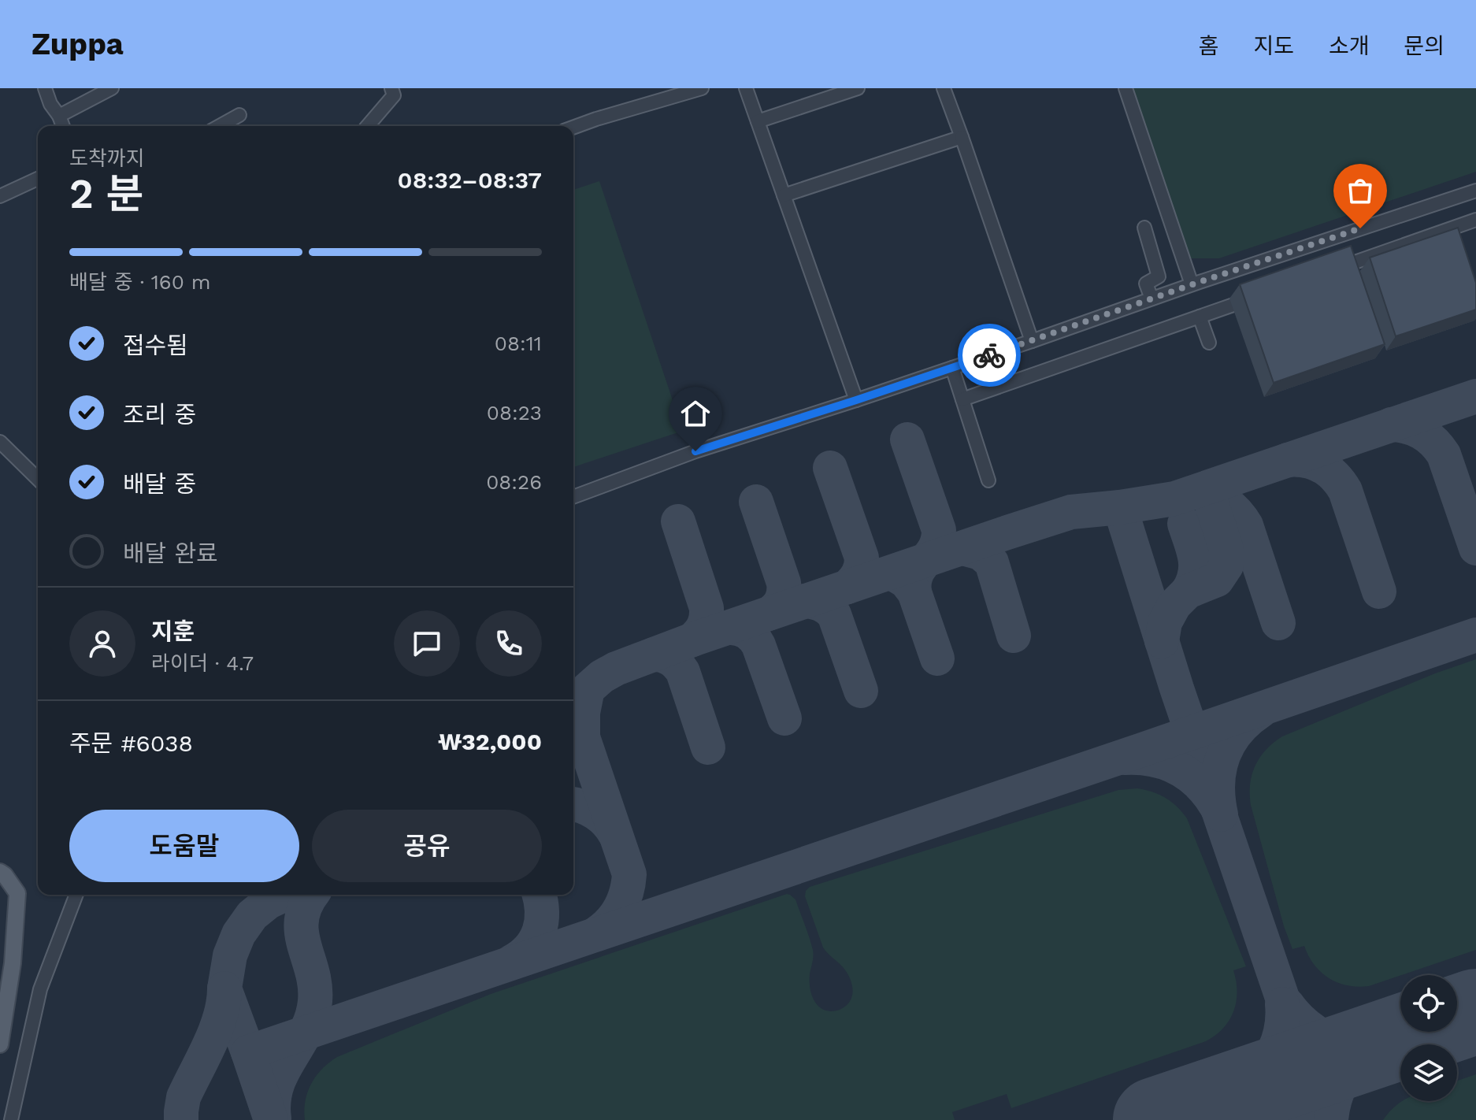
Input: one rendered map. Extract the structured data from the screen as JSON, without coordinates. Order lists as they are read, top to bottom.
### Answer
{
  "page": {
    "header": "Zuppa",
    "nav": [
      "홈",
      "지도",
      "소개",
      "문의"
    ],
    "heading": ["2 분", "도착까지", "08:32–08:37"],
    "panel": [
      "지훈",
      "라이더 · 4.7",
      "주문 #6038",
      "₩32,000"
    ],
    "bar": "배달 중 · 160 m",
    "list": [
      ["접수됨", "08:11"],
      ["조리 중", "08:23"],
      ["배달 중", "08:26"],
      "배달 완료"
    ],
    "buttons": ["도움말", "공유"]
  }
}
